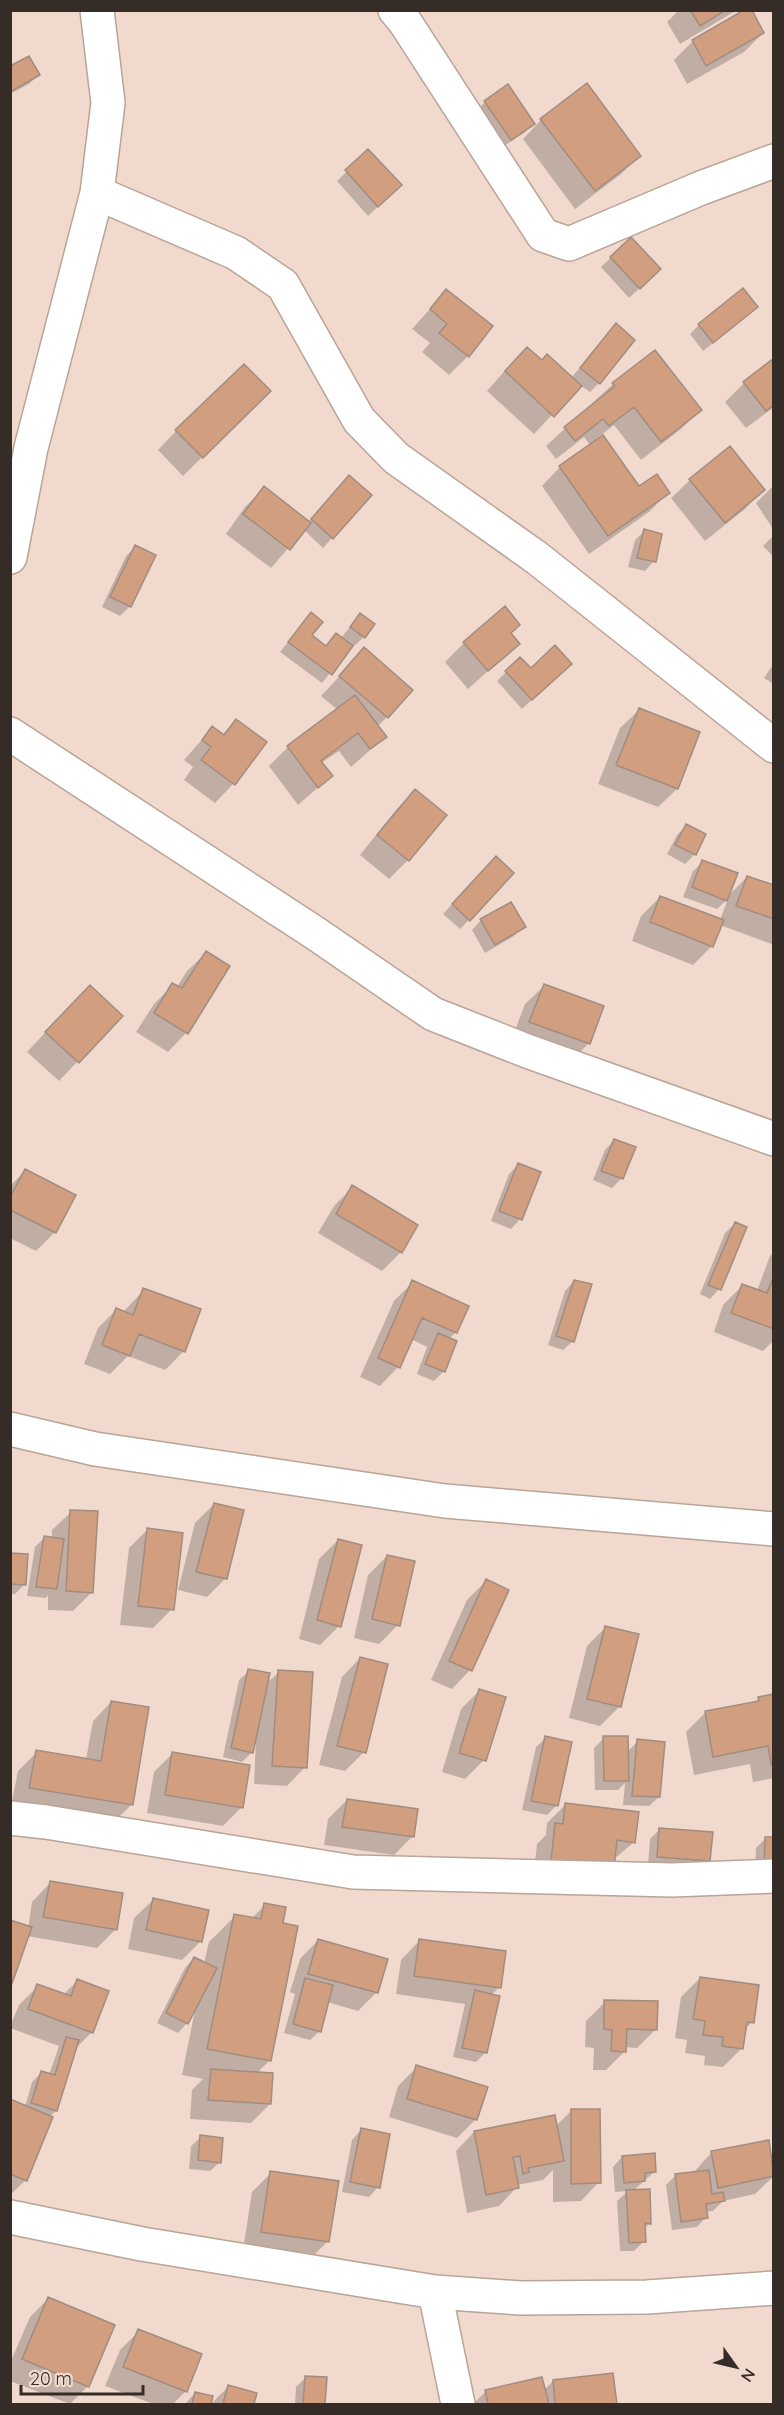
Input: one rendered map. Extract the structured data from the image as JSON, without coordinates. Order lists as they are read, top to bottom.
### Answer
{
  "scale_bar": "20 m",
  "north": "bottom right"
}
